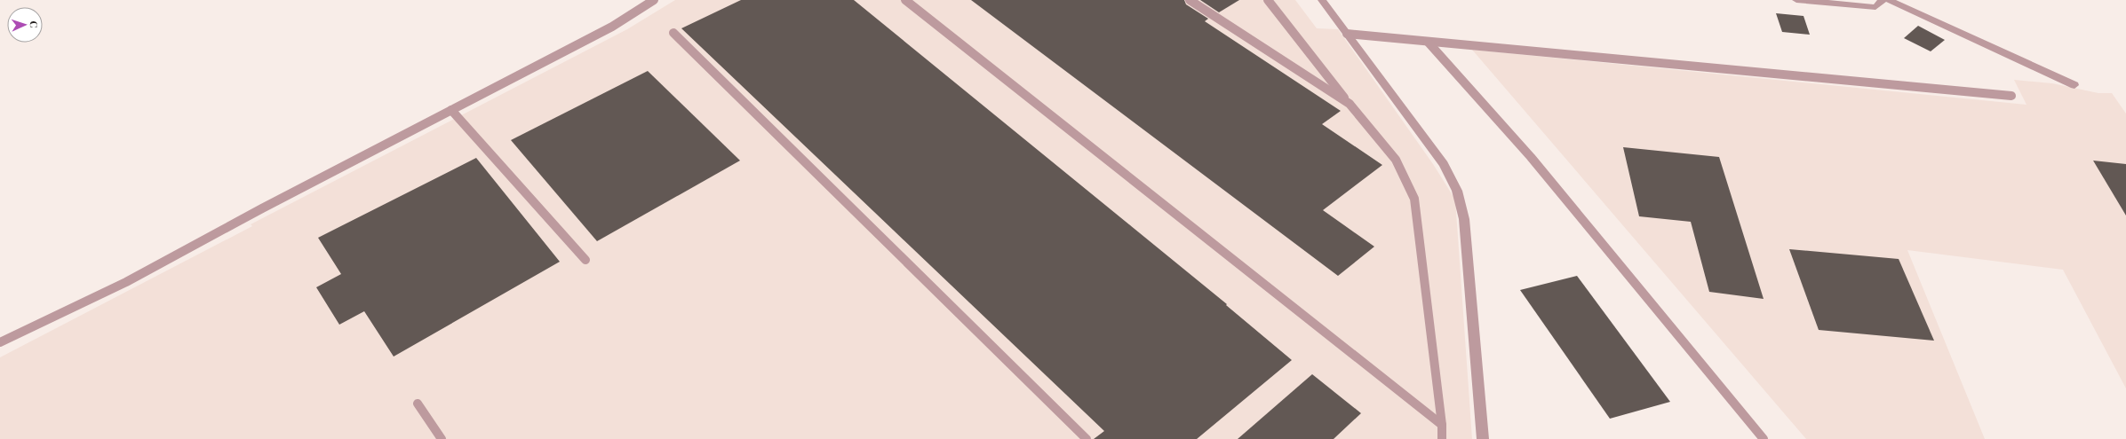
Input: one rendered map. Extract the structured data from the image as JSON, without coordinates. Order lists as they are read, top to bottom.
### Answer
{
  "north": "right"
}
